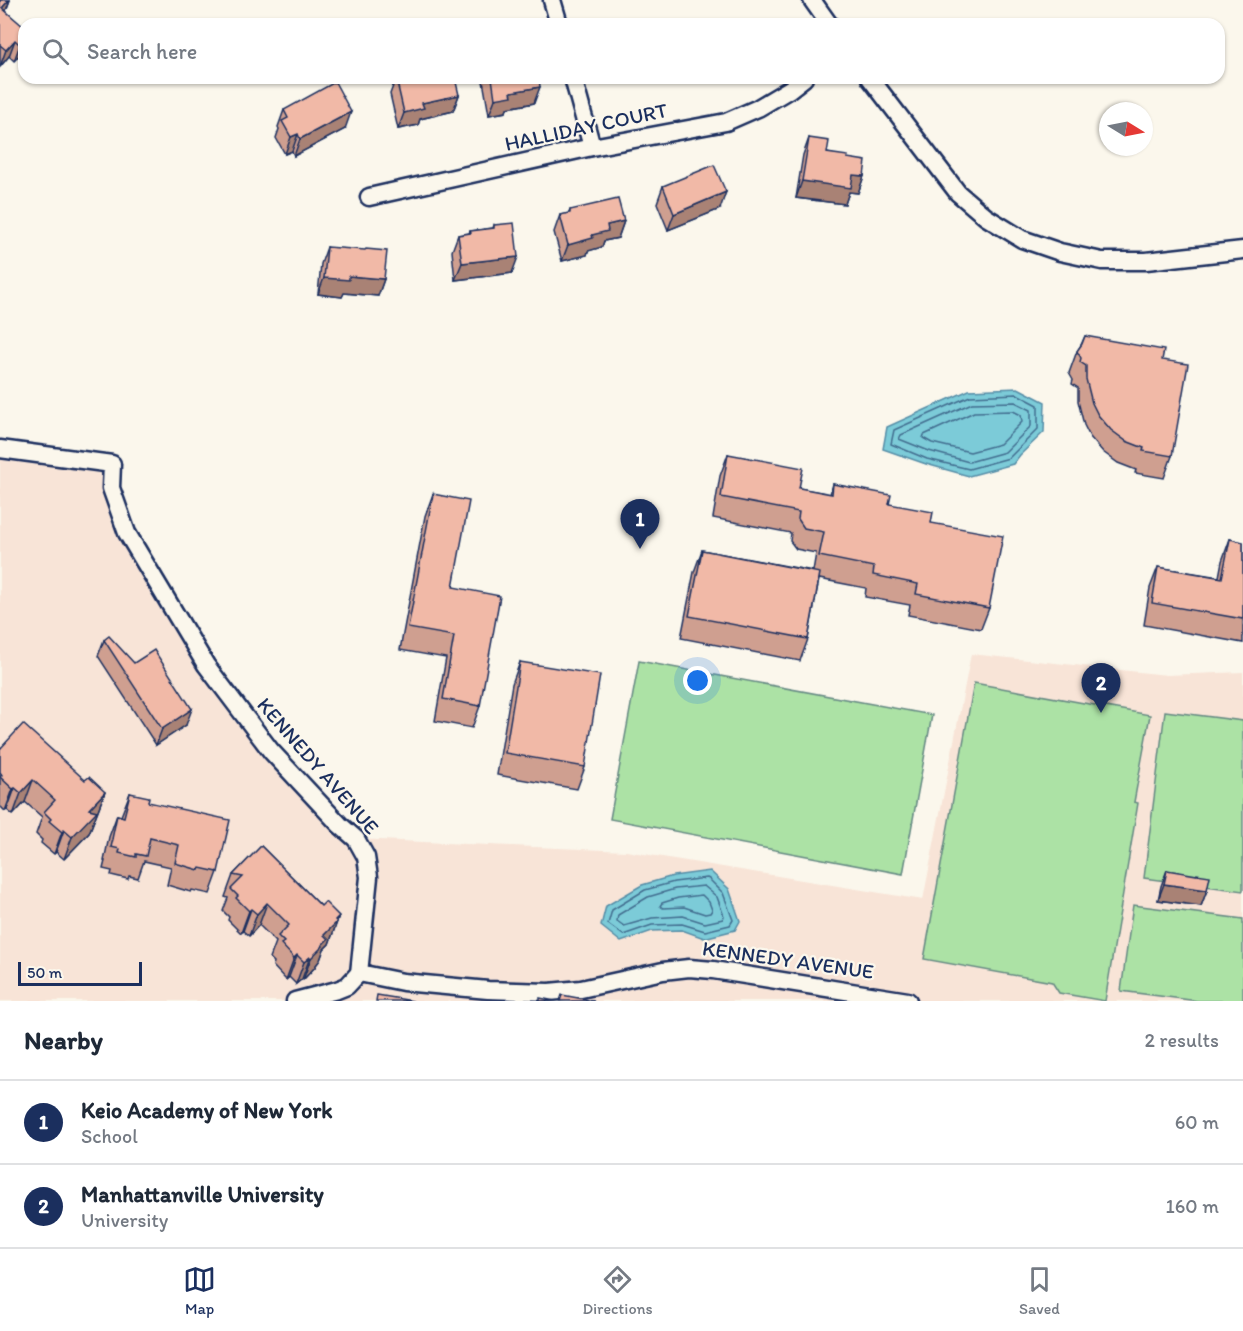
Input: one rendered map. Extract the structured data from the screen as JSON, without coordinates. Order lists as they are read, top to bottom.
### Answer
{
  "streets": {
    "street": ["HALLIDAY COURT", "KENNEDY AVENUE"]
  },
  "scale_bar": "50 m",
  "north": "right",
  "page": {
    "search": "Search here",
    "pins": ["1", "2"],
    "scale": "50 m",
    "heading": ["Nearby", "2 results"],
    "list": [
      {
        "mark": "1",
        "name": "Keio Academy of New York",
        "note": "School",
        "value": "60 m"
      },
      {
        "mark": "2",
        "name": "Manhattanville University",
        "note": "University",
        "value": "160 m"
      }
    ],
    "nav": ["Map", "Directions", "Saved"]
  }
}
